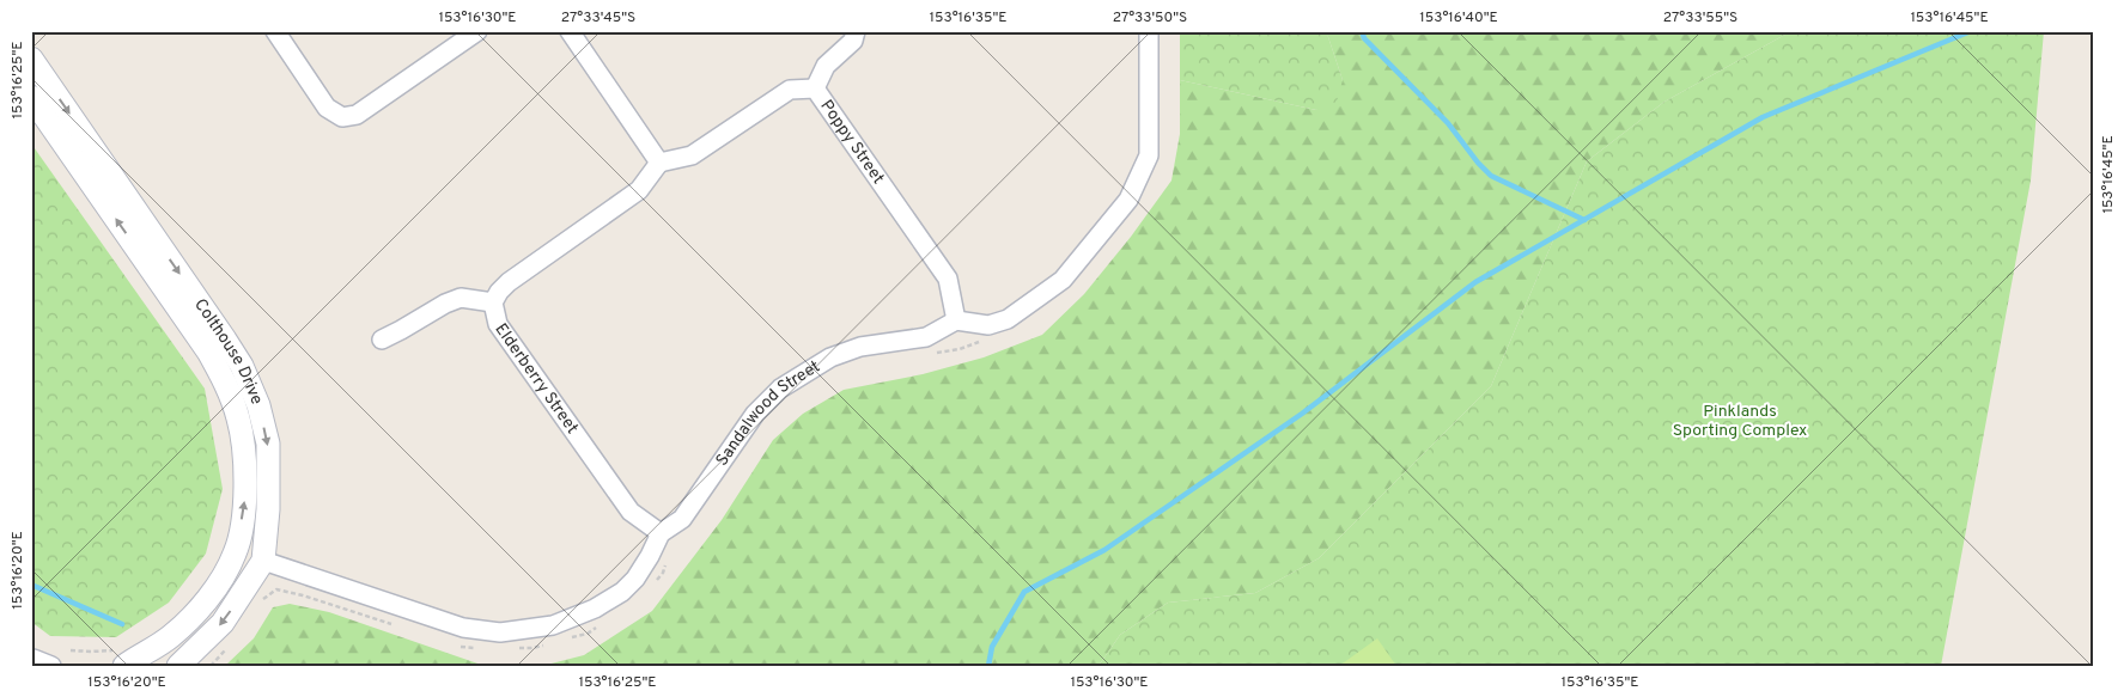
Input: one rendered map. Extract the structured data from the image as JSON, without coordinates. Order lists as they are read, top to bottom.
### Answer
{
  "streets": {
    "street": [
      "Poppy Street",
      "Colthouse Drive",
      "Elderberry Street",
      "Sandalwood Street"
    ]
  },
  "crossings": [
    ["Poppy Street", "Elderberry Street"],
    ["Poppy Street", "Sandalwood Street"],
    ["Colthouse Drive", "Sandalwood Street"],
    ["Elderberry Street", "Sandalwood Street"]
  ],
  "parks": ["Pinklands Sporting Complex"],
  "coordinates": [
    "153°16'30\"E",
    "27°33'45\"S",
    "153°16'35\"E",
    "27°33'50\"S",
    "153°16'40\"E",
    "27°33'55\"S",
    "153°16'45\"E",
    "153°16'25\"E",
    "153°16'20\"E"
  ]
}
